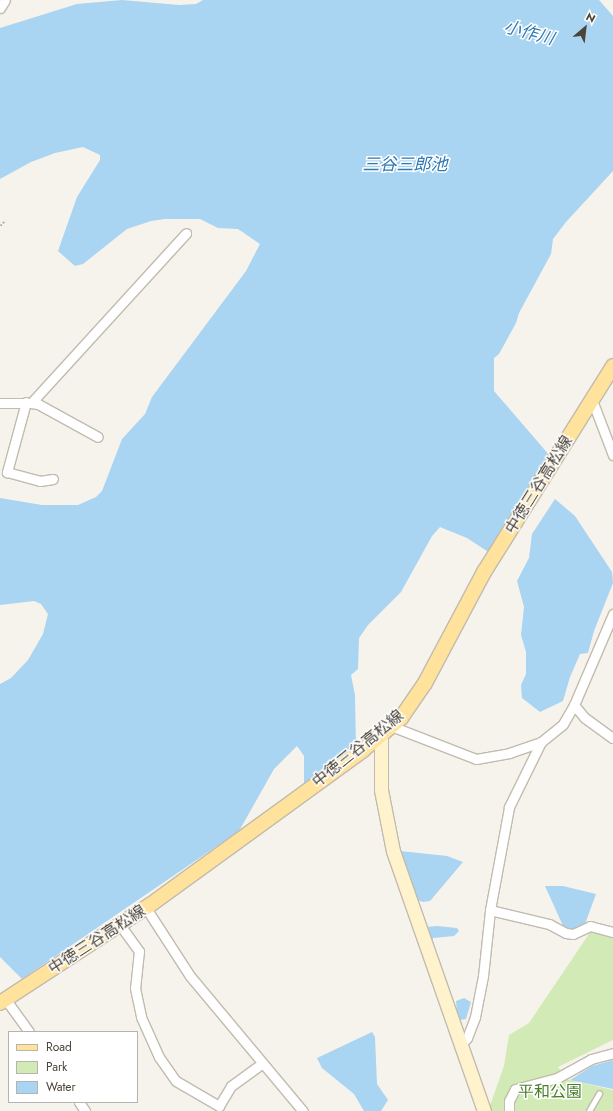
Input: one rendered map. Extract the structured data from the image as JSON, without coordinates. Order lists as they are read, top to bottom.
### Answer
{
  "streets": {
    "main road": ["中徳三谷高松線"]
  },
  "water": ["小作川", "三谷三郎池"],
  "parks": ["平和公園"],
  "legend": ["Road", "Park", "Water"],
  "north": "top right"
}
